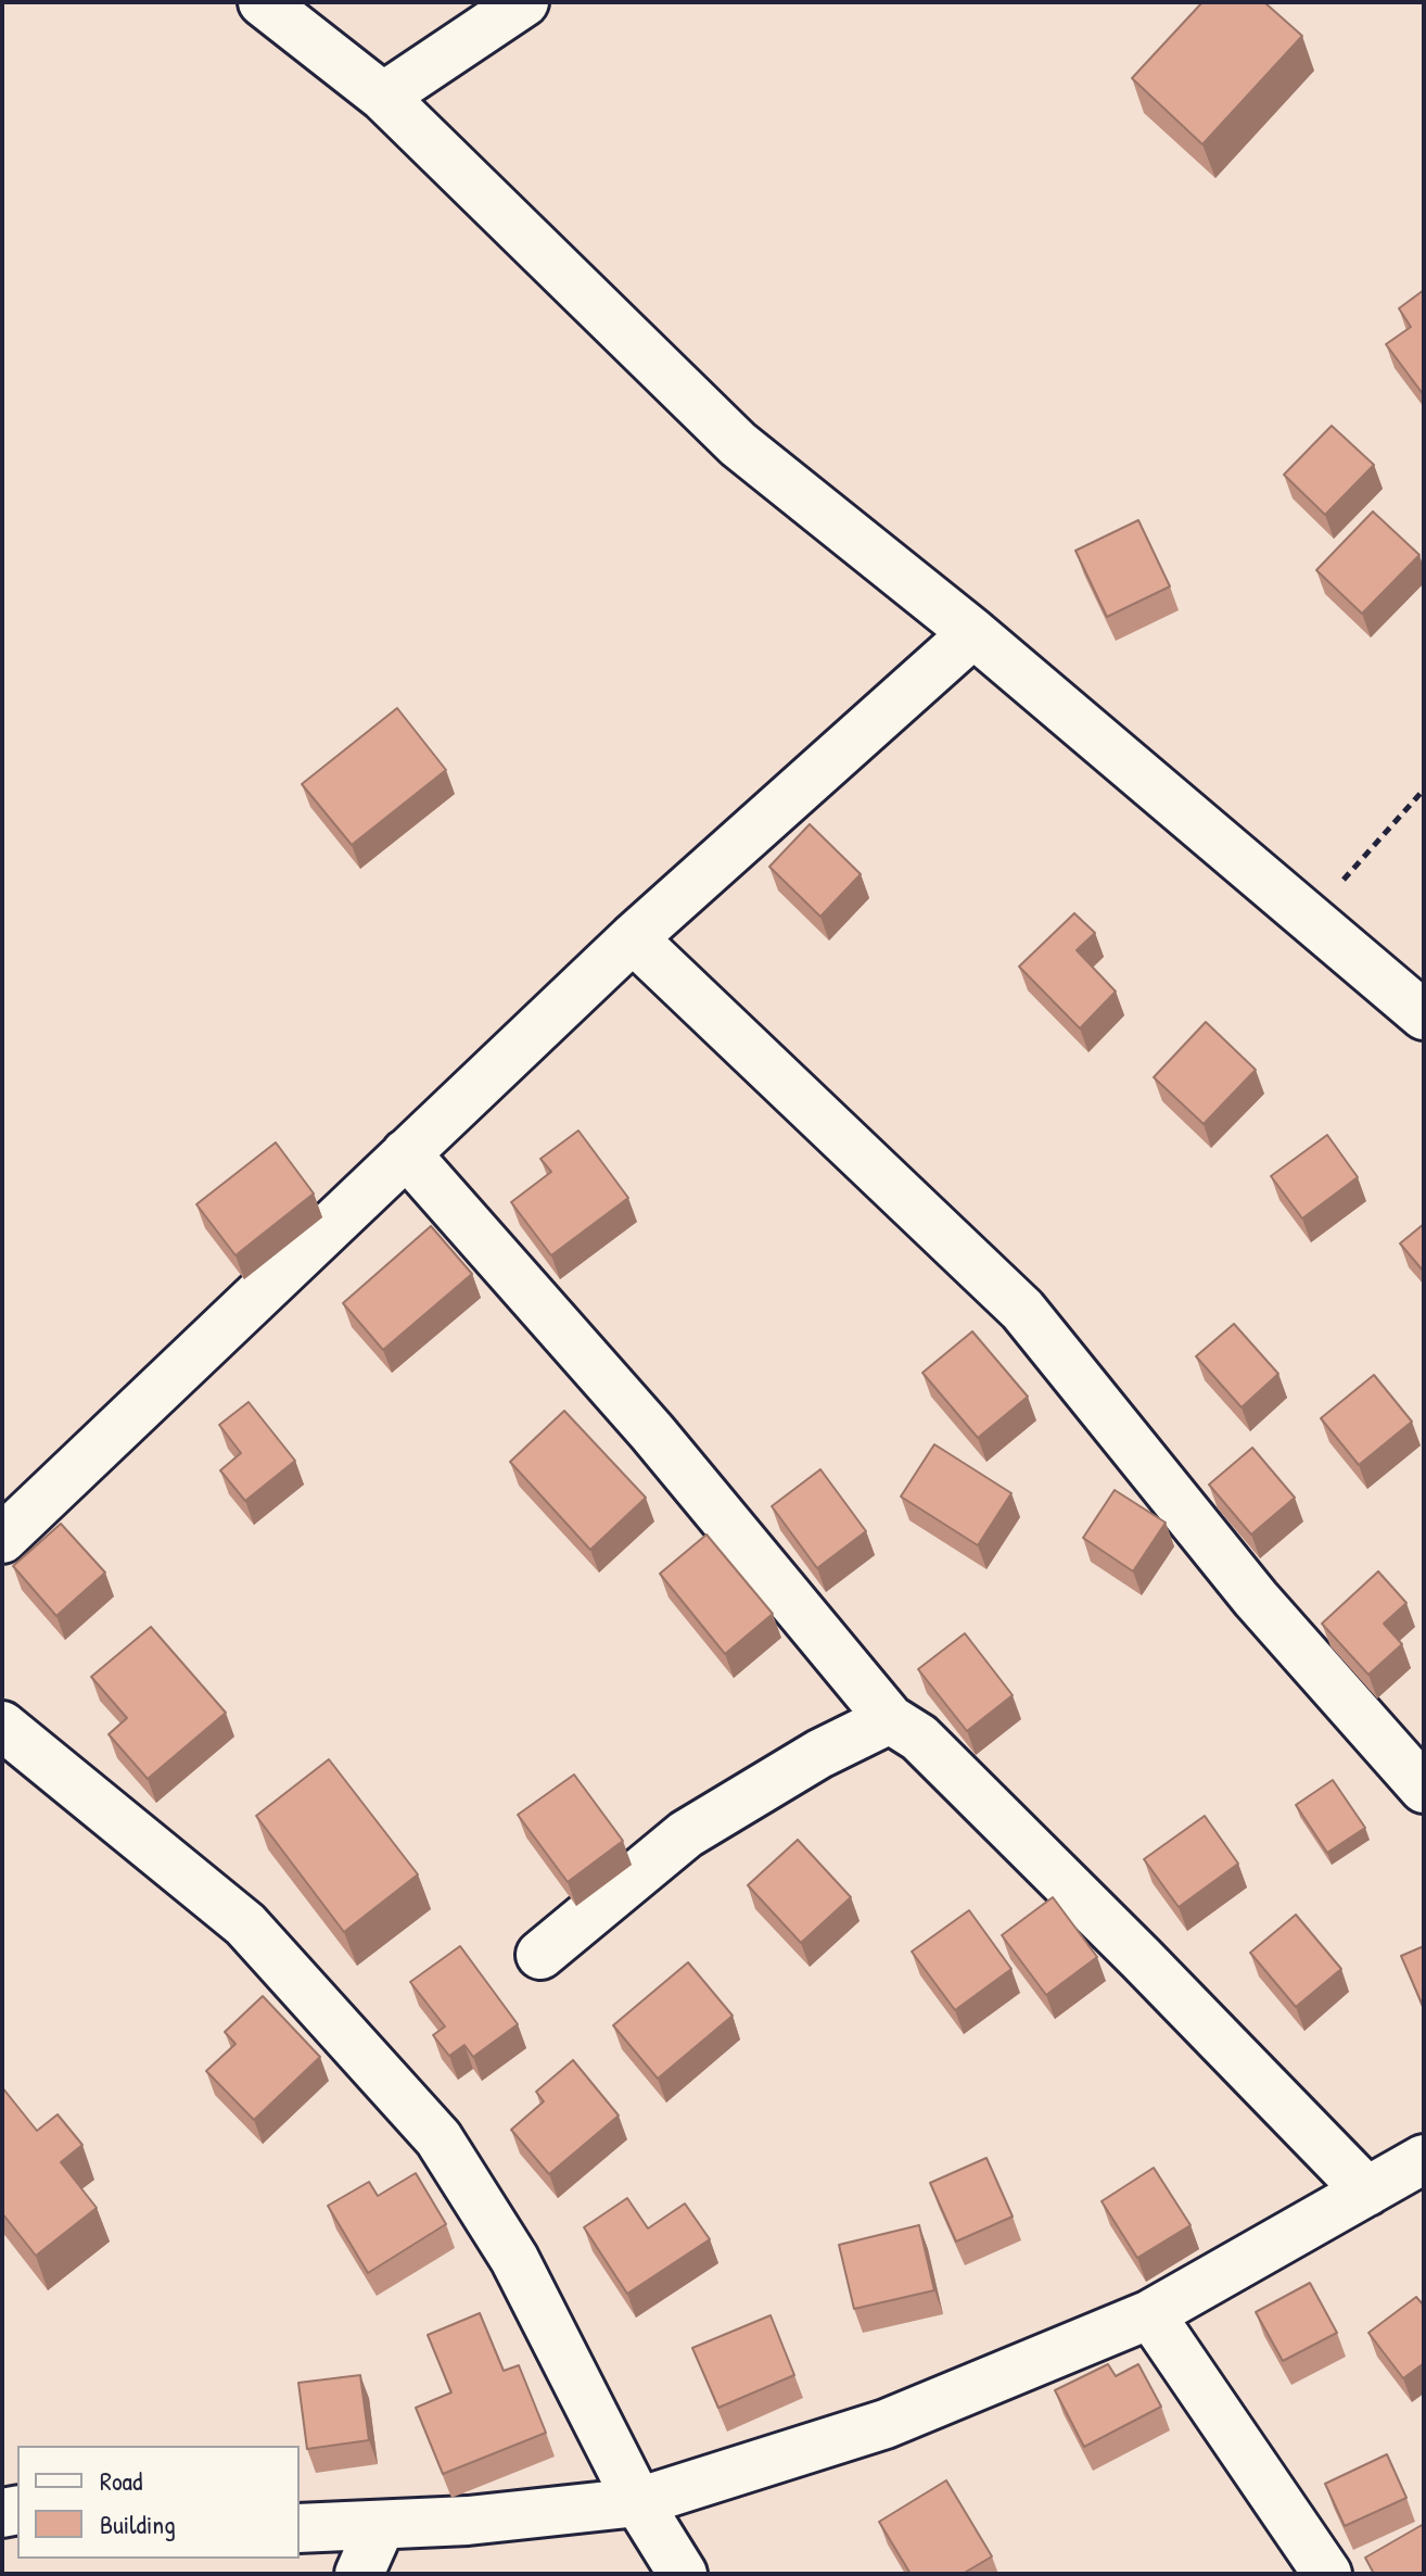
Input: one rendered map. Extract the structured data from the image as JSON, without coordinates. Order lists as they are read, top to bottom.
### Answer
{
  "legend": ["Road", "Building"]
}
